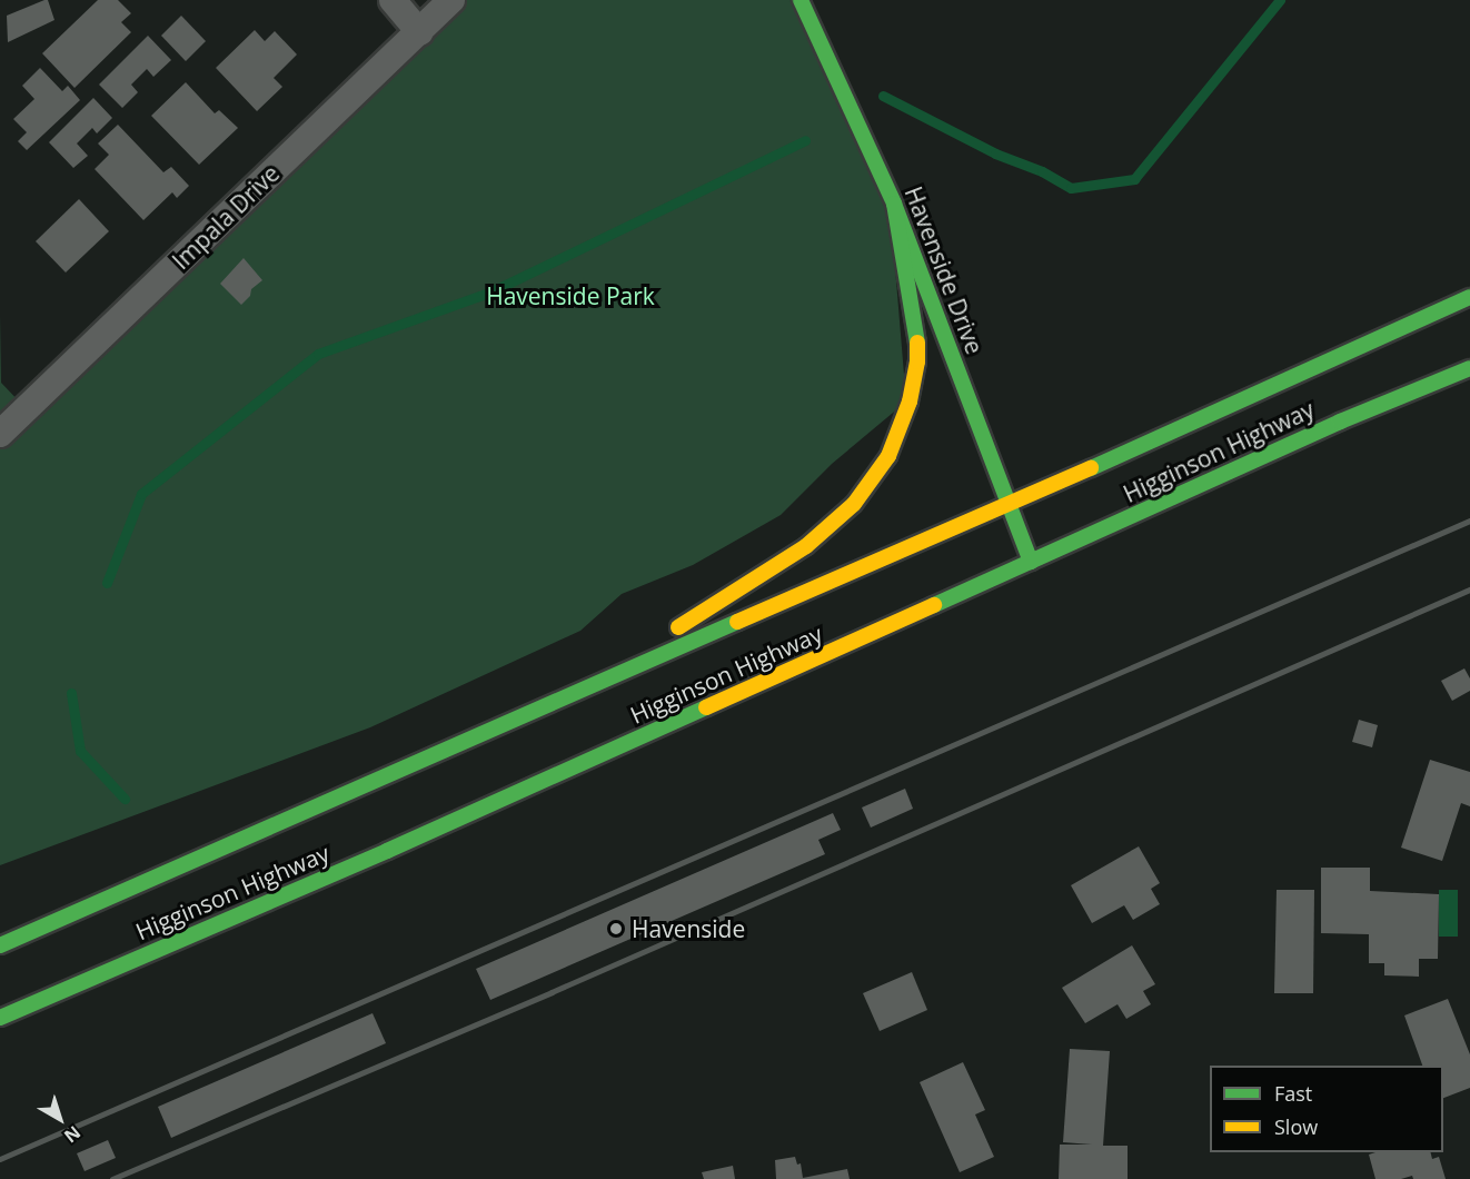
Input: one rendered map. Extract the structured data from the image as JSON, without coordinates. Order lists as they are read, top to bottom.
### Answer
{
  "streets": {
    "main road": ["Havenside Drive", "Higginson Highway"],
    "street": ["Impala Drive"]
  },
  "crossings": [
    ["Havenside Drive", "Higginson Highway"]
  ],
  "parks": ["Havenside Park"],
  "places": ["Havenside"],
  "legend": ["Fast", "Slow"],
  "north": "bottom right"
}
